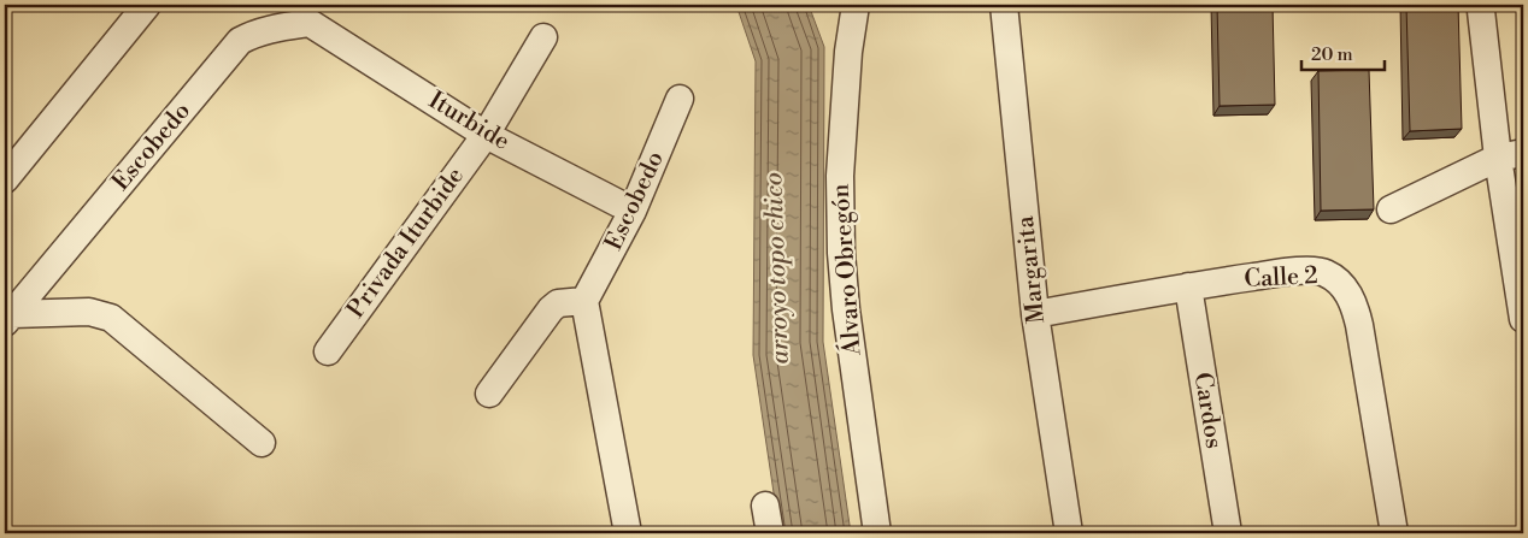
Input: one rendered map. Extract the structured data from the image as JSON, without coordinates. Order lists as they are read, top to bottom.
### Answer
{
  "streets": {
    "street": [
      "Iturbide",
      "Escobedo",
      "Privada Iturbide",
      "Álvaro Obregón",
      "Margarita",
      "Calle 2",
      "Cardos"
    ]
  },
  "crossings": [
    ["Iturbide", "Escobedo"],
    ["Iturbide", "Privada Iturbide"],
    ["Margarita", "Calle 2"],
    ["Calle 2", "Cardos"]
  ],
  "water": ["arroyo topo chico"],
  "scale_bar": "20 m"
}
